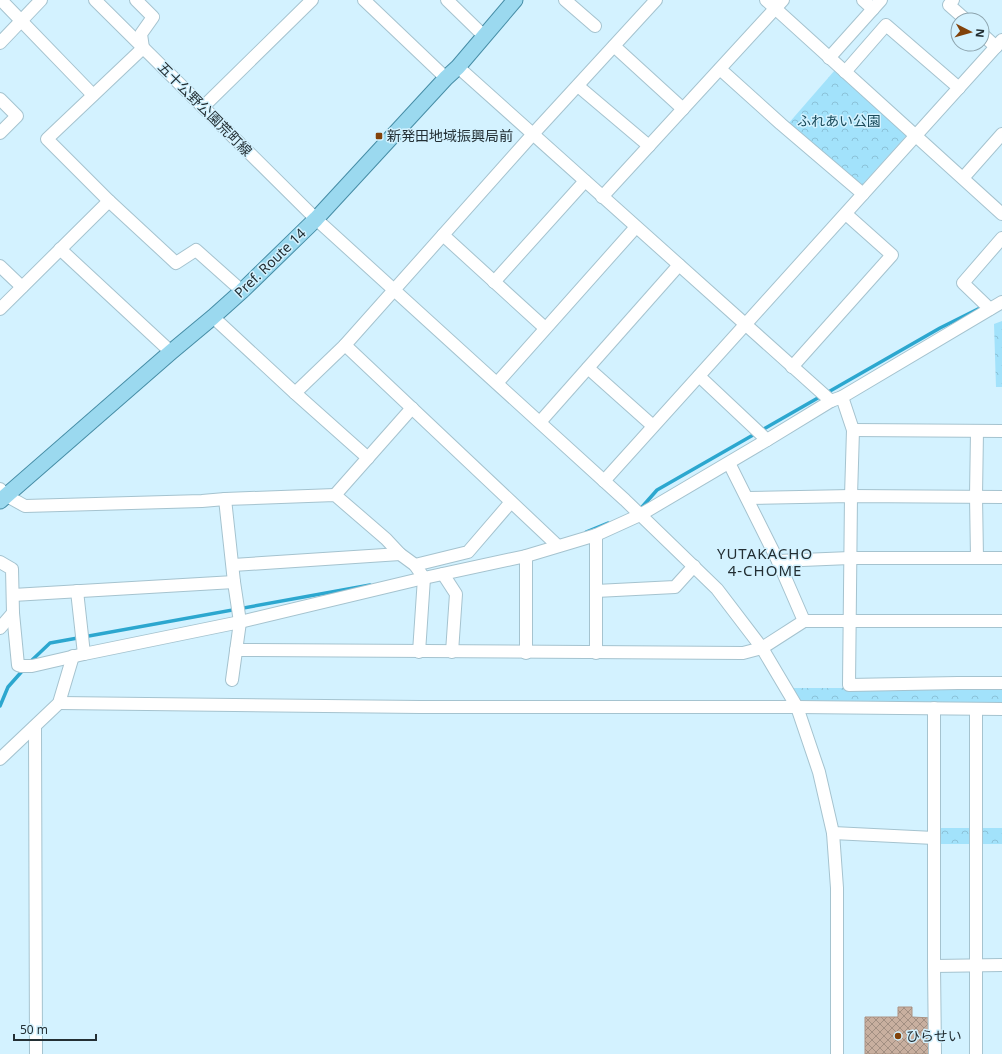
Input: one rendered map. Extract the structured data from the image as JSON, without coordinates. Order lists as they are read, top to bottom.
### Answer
{
  "streets": {
    "main road": ["Pref. Route 14"],
    "street": ["五十公野公園荒町線"]
  },
  "crossings": [
    ["五十公野公園荒町線", "Pref. Route 14"]
  ],
  "districts": ["YUTAKACHO 4-CHOME"],
  "parks": ["ふれあい公園"],
  "places": {
    "transit": ["新発田地域振興局前"],
    "other": ["ひらせい"]
  },
  "scale_bar": "50 m",
  "north": "right"
}
